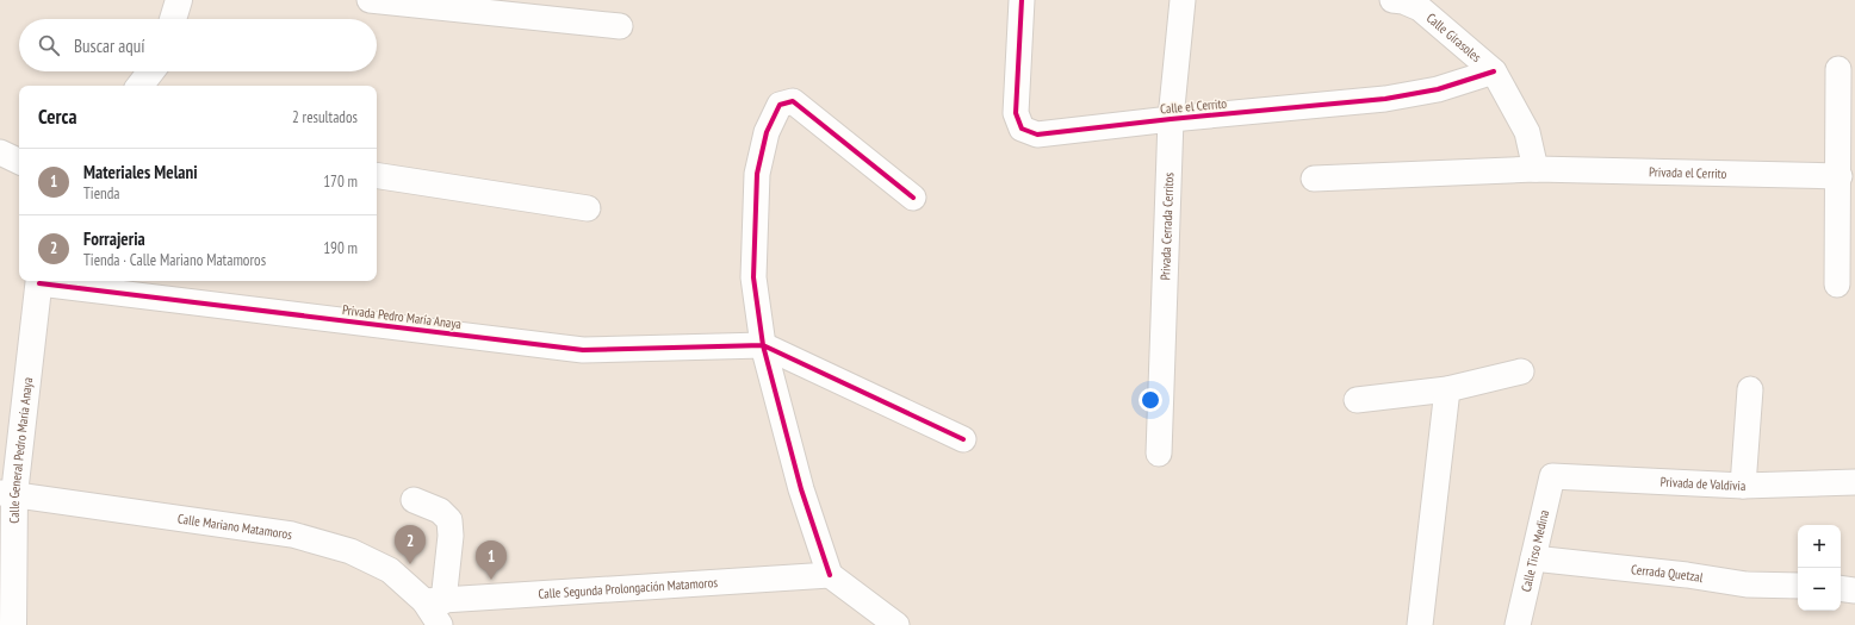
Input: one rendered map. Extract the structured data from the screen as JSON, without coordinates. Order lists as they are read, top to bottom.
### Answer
{
  "streets": {
    "main road": ["Calle General Pedro María Anaya"],
    "street": [
      "Calle Girasoles",
      "Calle el Cerrito",
      "Privada el Cerrito",
      "Privada Cerrada Cerritos",
      "Privada Pedro María Anaya",
      "Privada de Valdivia",
      "Calle Mariano Matamoros",
      "Calle Tirso Medina",
      "Cerrada Quetzal",
      "Calle Segunda Prolongación Matamoros"
    ]
  },
  "crossings": [
    ["Calle Girasoles", "Calle el Cerrito"],
    ["Calle Girasoles", "Privada el Cerrito"],
    ["Calle el Cerrito", "Privada Cerrada Cerritos"],
    ["Privada Pedro María Anaya", "Calle General Pedro María Anaya"],
    ["Calle General Pedro María Anaya", "Calle Mariano Matamoros"],
    ["Privada de Valdivia", "Calle Tirso Medina"],
    ["Calle Mariano Matamoros", "Calle Segunda Prolongación Matamoros"],
    ["Calle Tirso Medina", "Cerrada Quetzal"]
  ],
  "page": {
    "search": "Buscar aquí",
    "heading": ["Cerca", "2 resultados"],
    "list": [
      {
        "mark": "1",
        "name": "Materiales Melani",
        "note": "Tienda",
        "value": "170 m"
      },
      {
        "mark": "2",
        "name": "Forrajeria",
        "note": "Tienda · Calle Mariano Matamoros",
        "value": "190 m"
      }
    ],
    "map_buttons": ["+", "−"],
    "pins": ["2", "1"]
  }
}
